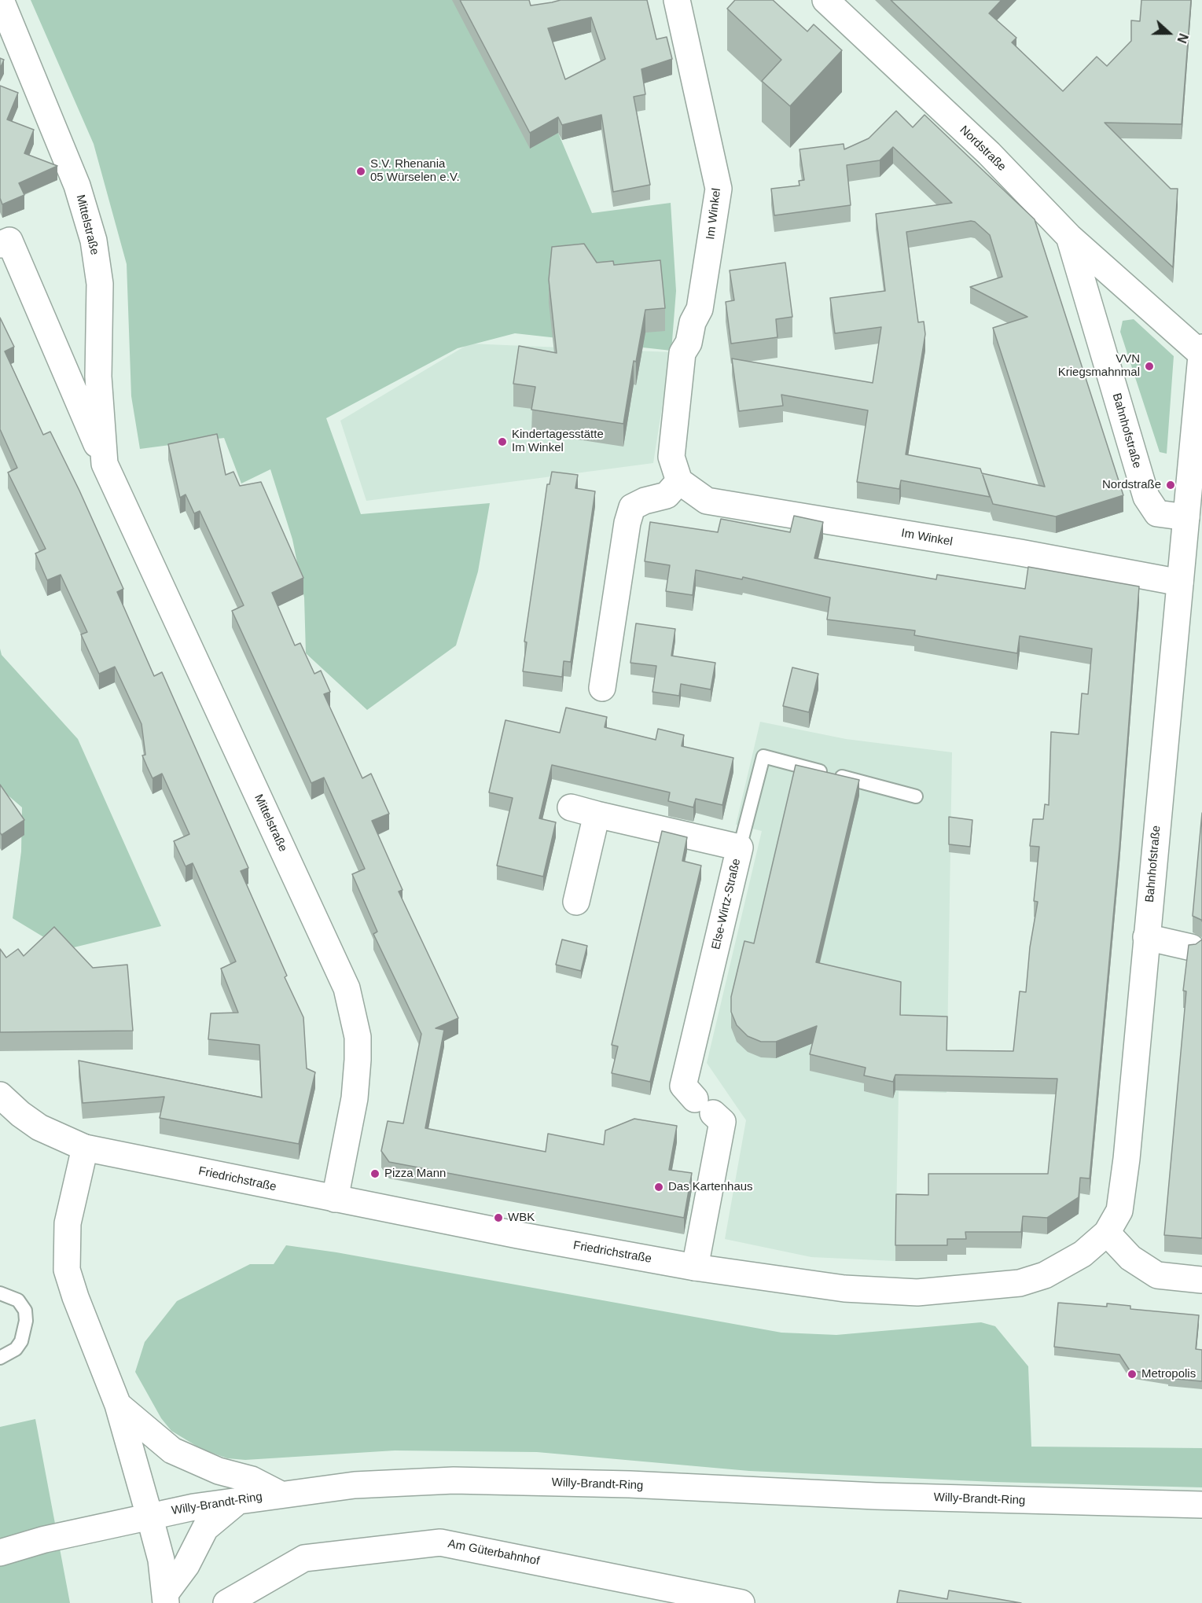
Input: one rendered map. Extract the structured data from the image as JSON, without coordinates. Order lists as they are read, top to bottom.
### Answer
{
  "streets": {
    "street": [
      "Nordstraße",
      "Im Winkel",
      "Mittelstraße",
      "Bahnhofstraße",
      "Else-Wirtz-Straße",
      "Friedrichstraße",
      "Willy-Brandt-Ring",
      "Am Güterbahnhof"
    ]
  },
  "crossings": [
    ["Nordstraße", "Bahnhofstraße"],
    ["Im Winkel", "Bahnhofstraße"],
    ["Mittelstraße", "Friedrichstraße"],
    ["Bahnhofstraße", "Friedrichstraße"],
    ["Else-Wirtz-Straße", "Friedrichstraße"]
  ],
  "places": [
    "S.V. Rhenania 05 Würselen e.V.",
    "VVN Kriegsmahnmal",
    "Kindertagesstätte Im Winkel",
    "Nordstraße",
    "Pizza Mann",
    "Das Kartenhaus",
    "WBK",
    "Metropolis"
  ],
  "north": "right"
}
